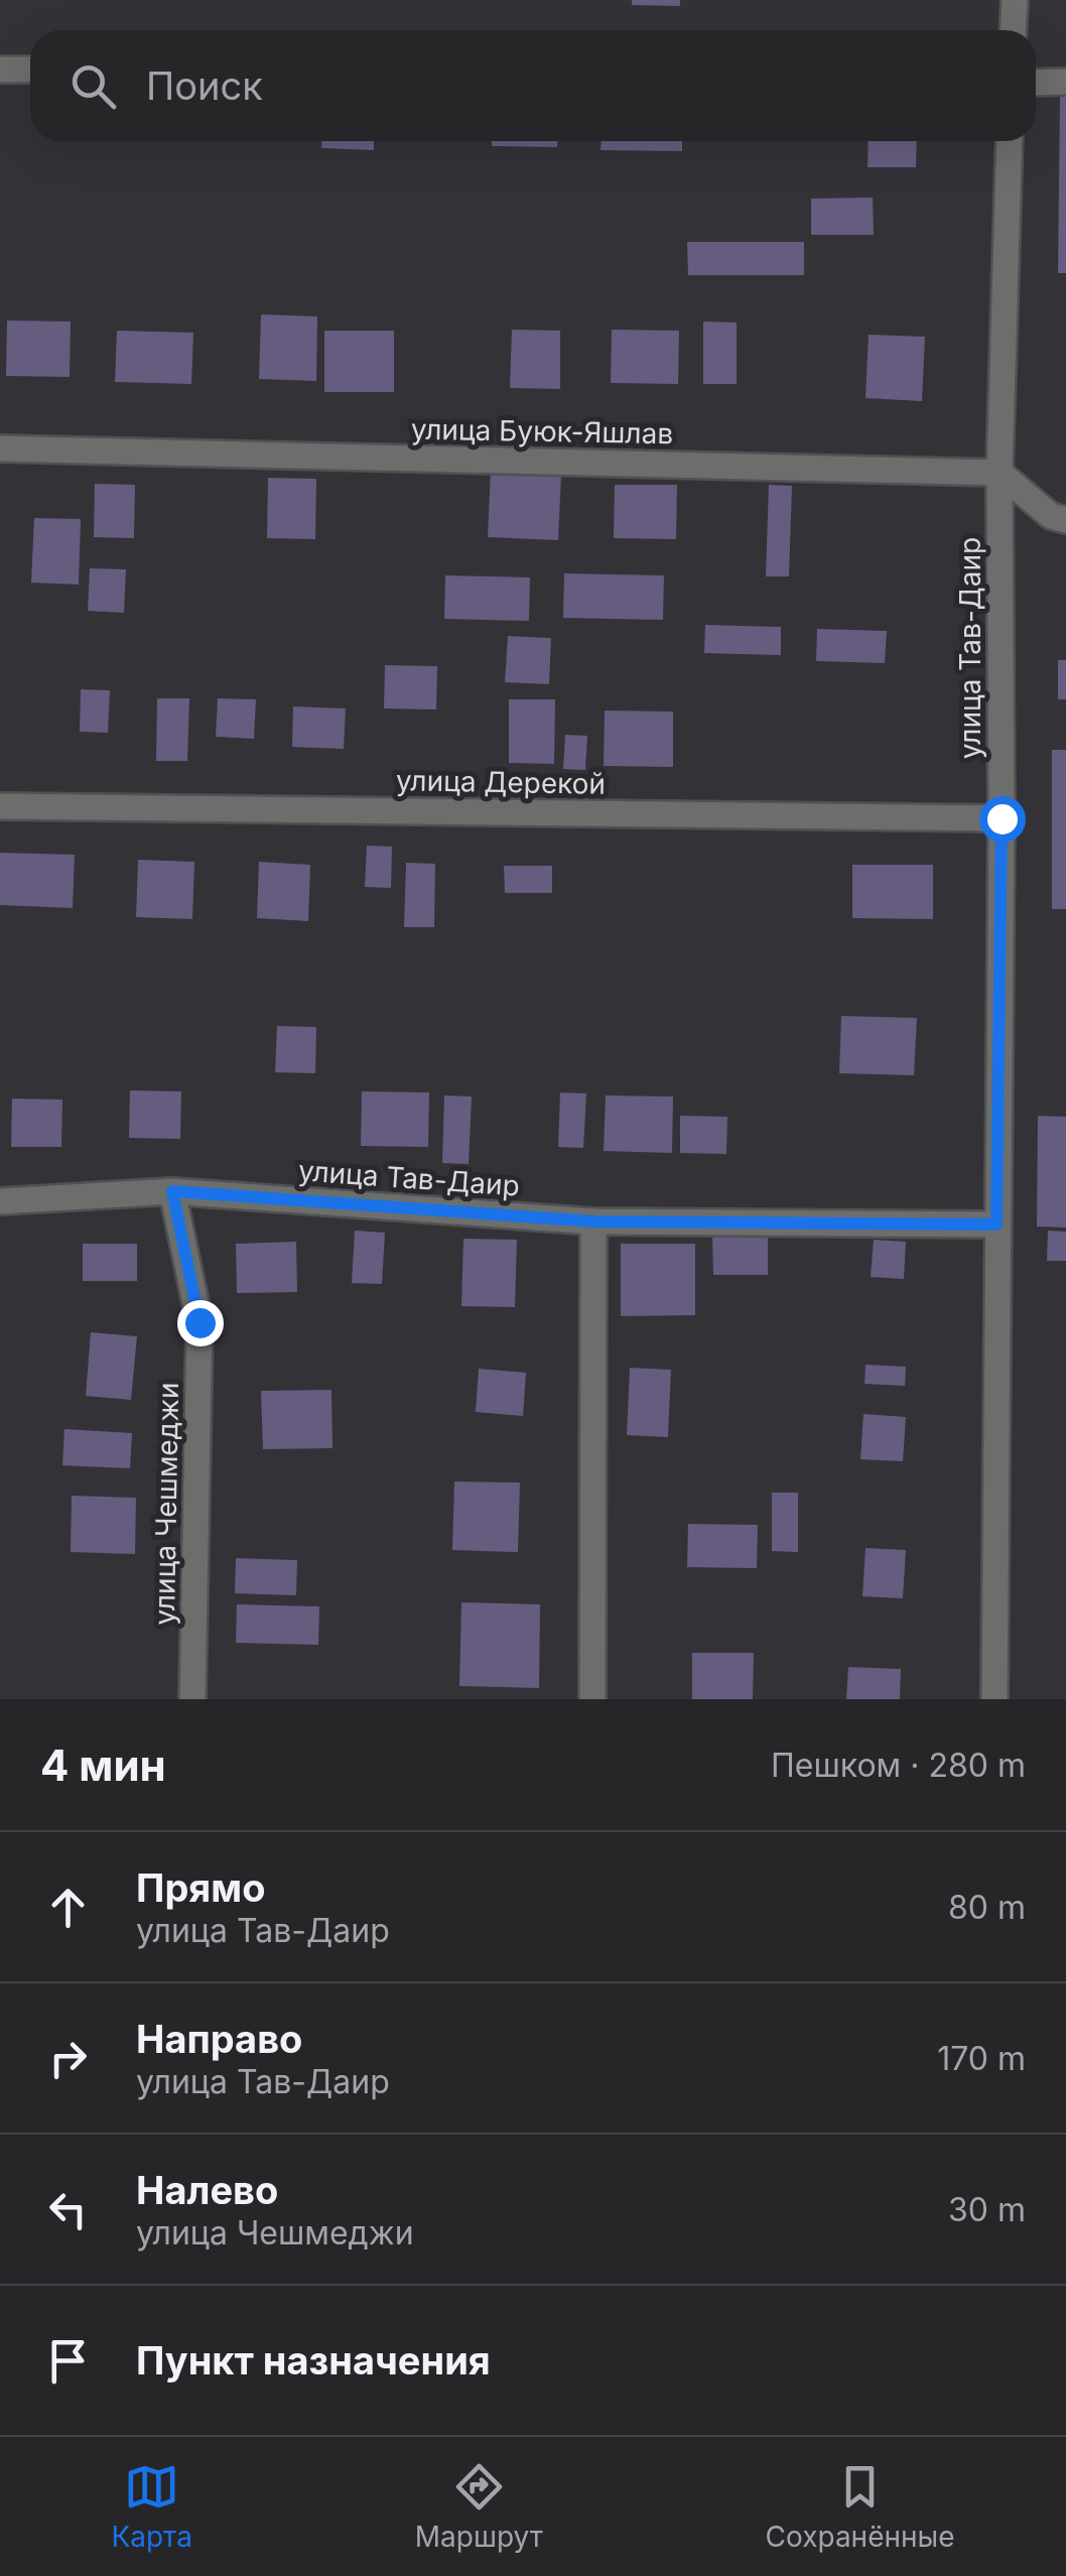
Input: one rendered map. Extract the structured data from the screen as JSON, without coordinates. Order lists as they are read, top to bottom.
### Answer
{
  "streets": {
    "street": [
      "улица Буюк-Яшлав",
      "улица Тав-Даир",
      "улица Дерекой",
      "улица Чешмеджи"
    ]
  },
  "crossings": [
    ["улица Буюк-Яшлав", "улица Тав-Даир"],
    ["улица Тав-Даир", "улица Дерекой"],
    ["улица Тав-Даир", "улица Чешмеджи"]
  ],
  "page": {
    "search": "Поиск",
    "heading": ["4 мин", "Пешком · 280 m"],
    "list": [
      ["Прямо", "улица Тав-Даир", "80 m"],
      ["Направо", "улица Тав-Даир", "170 m"],
      ["Налево", "улица Чешмеджи", "30 m"],
      "Пункт назначения"
    ],
    "nav": ["Карта", "Маршрут", "Сохранённые"]
  }
}
